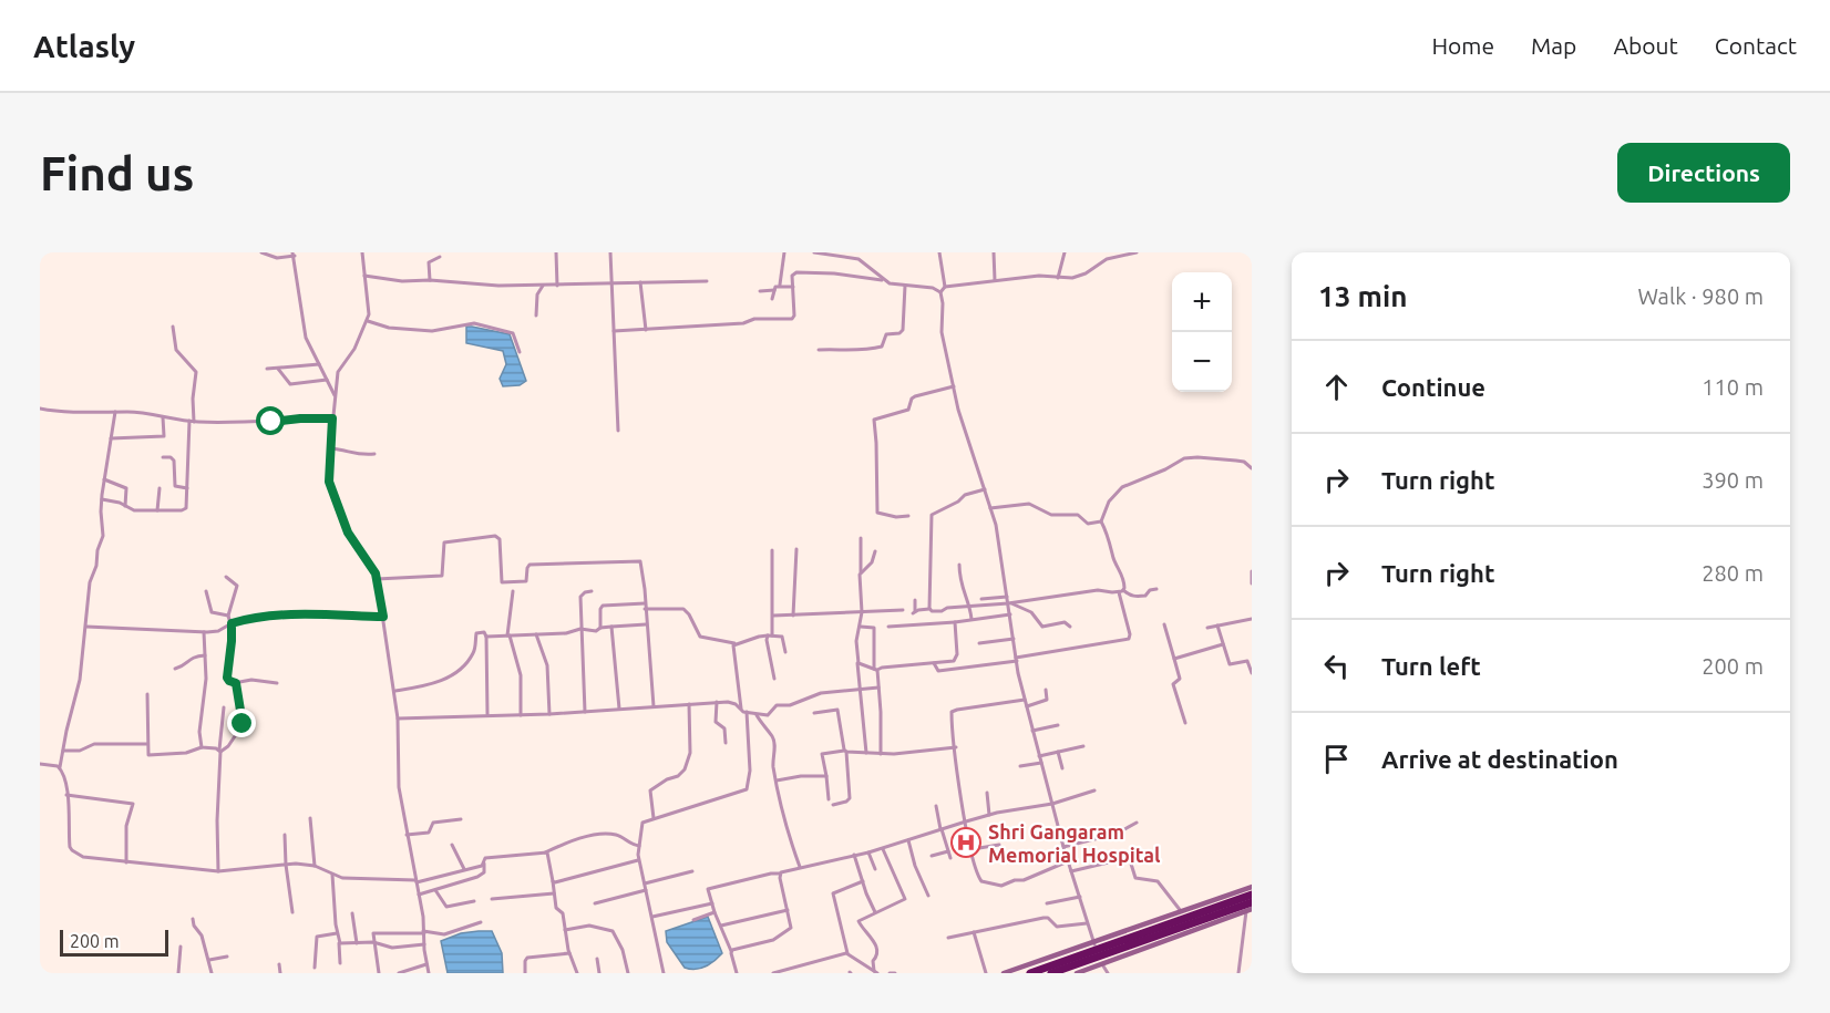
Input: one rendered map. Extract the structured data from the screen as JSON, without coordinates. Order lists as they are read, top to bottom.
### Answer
{
  "places": {
    "hospital": ["Shri Gangaram Memorial Hospital"]
  },
  "scale_bar": "200 m",
  "page": {
    "header": "Atlasly",
    "nav": [
      "Home",
      "Map",
      "About",
      "Contact"
    ],
    "buttons": "Directions",
    "title": "Find us",
    "heading": ["13 min", "Walk · 980 m"],
    "map_buttons": ["+", "−"],
    "list": [
      ["Continue", "110 m"],
      ["Turn right", "390 m"],
      ["Turn right", "280 m"],
      ["Turn left", "200 m"],
      "Arrive at destination"
    ],
    "scale": "200 m"
  }
}
